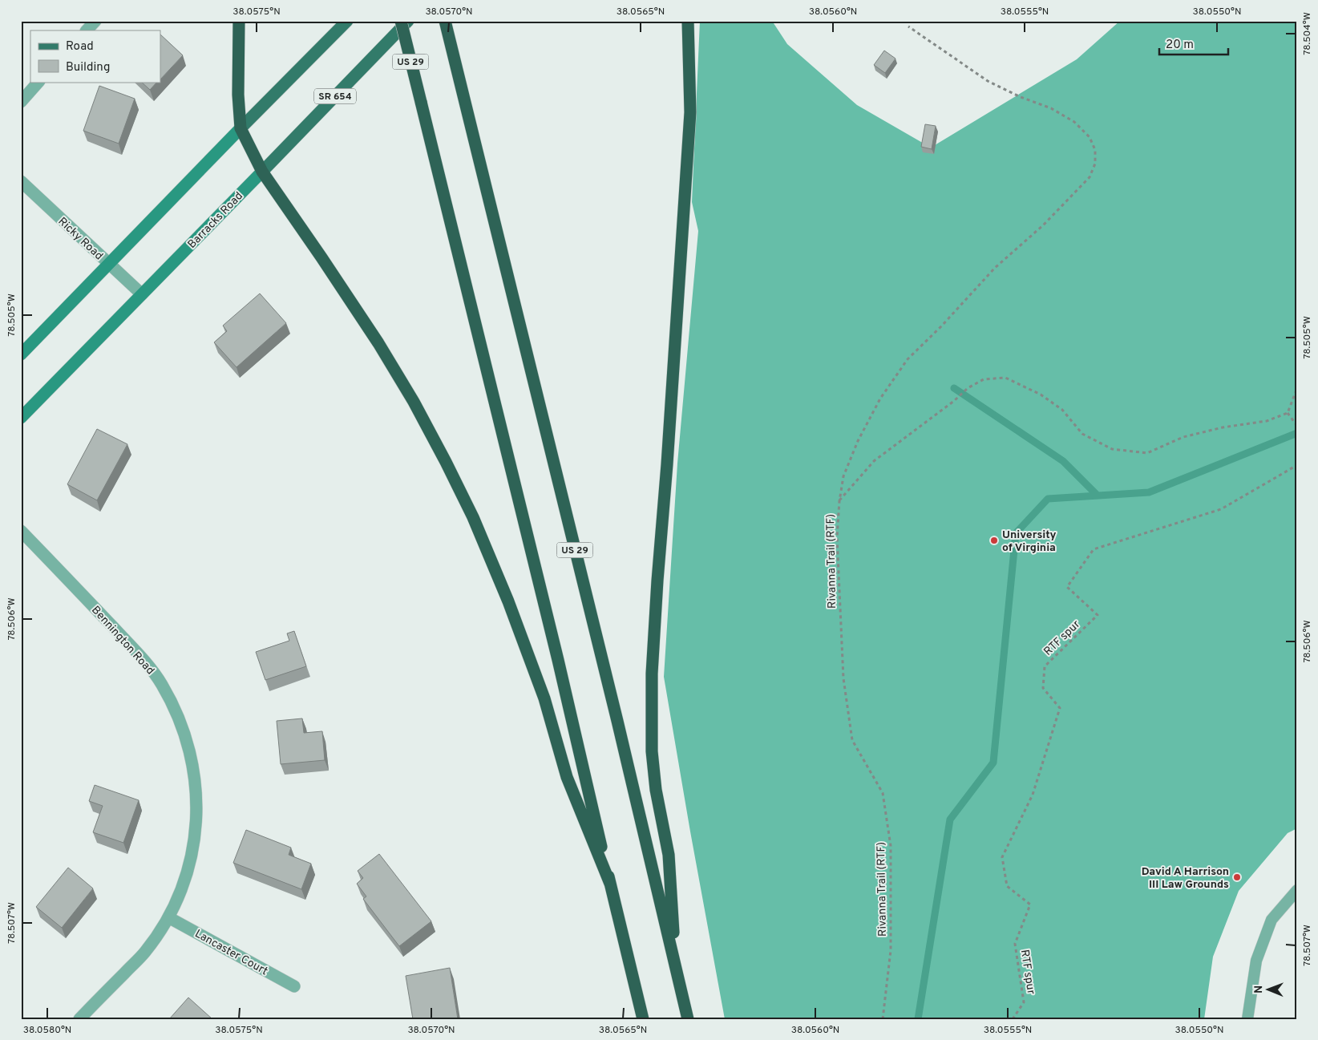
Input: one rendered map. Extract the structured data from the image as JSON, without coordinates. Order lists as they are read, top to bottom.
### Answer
{
  "streets": {
    "highway": ["US 29"],
    "main road": ["SR 654", "Barracks Road"],
    "street": ["Ricky Road", "Bennington Road", "Lancaster Court"],
    "path": ["Rivanna Trail (RTF)", "RTF spur"]
  },
  "crossings": [
    ["Barracks Road", "Ricky Road"],
    ["Bennington Road", "Lancaster Court"]
  ],
  "places": ["University of Virginia", "David A Harrison III Law Grounds"],
  "legend": ["Road", "Building"],
  "scale_bar": "20 m",
  "north": "left",
  "coordinates": [
    "38.0575°N",
    "38.0570°N",
    "38.0565°N",
    "38.0560°N",
    "38.0555°N",
    "38.0550°N",
    "78.504°W",
    "78.505°W",
    "78.506°W",
    "78.507°W",
    "38.0580°N"
  ]
}
